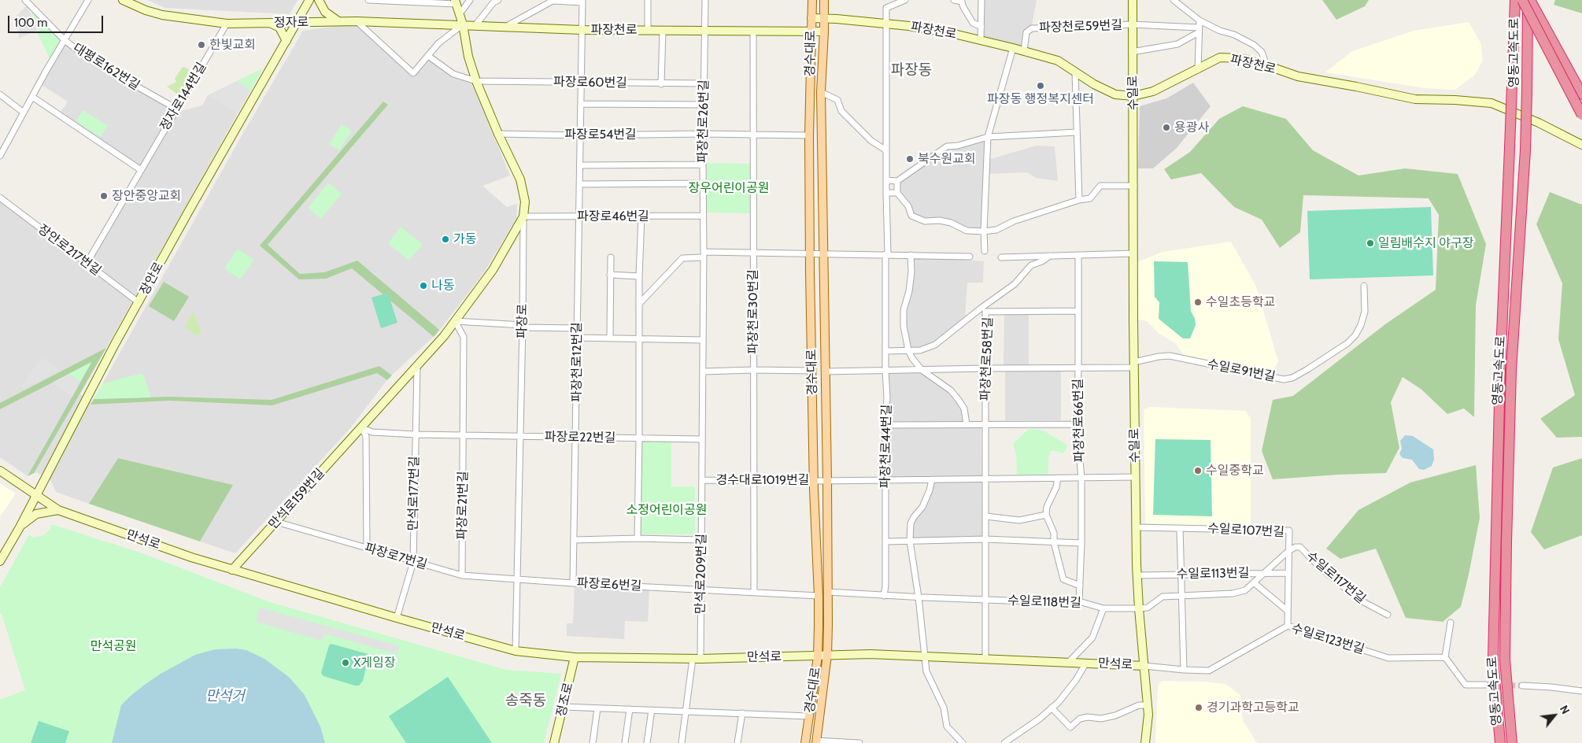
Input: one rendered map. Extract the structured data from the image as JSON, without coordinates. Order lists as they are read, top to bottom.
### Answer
{
  "streets": {
    "highway": ["영동고속도로"],
    "main road": ["경수대로"],
    "street": [
      "정자로",
      "파장천로59번길",
      "파장천로",
      "대평로162번길",
      "파장로60번길",
      "수일로",
      "정자로144번길",
      "파장천로26번길",
      "파장로54번길",
      "파장로46번길",
      "장안로217번길",
      "장안로",
      "파장천로30번길",
      "파장로",
      "파장천로58번길",
      "파장천로12번길",
      "수일로91번길",
      "파장천로66번길",
      "파장로22번길",
      "파장천로44번길",
      "경수대로1019번길",
      "만석로177번길",
      "만석로159번길",
      "파장로21번길",
      "수일로107번길",
      "만석로",
      "파장로7번길",
      "만석로209번길",
      "수일로113번길",
      "수일로117번길",
      "파장로6번길",
      "수일로118번길",
      "수일로123번길",
      "정조로"
    ]
  },
  "crossings": [
    ["정자로", "파장천로"],
    ["정자로", "정자로144번길"],
    ["정자로", "장안로"],
    ["정자로", "파장로"],
    ["파장천로59번길", "파장천로"],
    ["파장천로59번길", "수일로"],
    ["파장천로", "경수대로"],
    ["파장천로", "수일로"],
    ["파장천로", "파장천로26번길"],
    ["파장천로", "파장천로30번길"],
    ["파장천로", "파장로"],
    ["파장천로", "파장천로12번길"],
    ["파장천로", "파장천로44번길"],
    ["경수대로", "파장로54번길"],
    ["경수대로", "수일로91번길"],
    ["경수대로", "파장천로44번길"],
    ["경수대로", "경수대로1019번길"],
    ["경수대로", "만석로"],
    ["경수대로", "파장로6번길"],
    ["경수대로", "수일로118번길"],
    ["대평로162번길", "정자로144번길"],
    ["파장로60번길", "파장천로26번길"],
    ["파장로60번길", "파장로"],
    ["파장로60번길", "파장천로12번길"],
    ["수일로", "수일로91번길"],
    ["수일로", "경수대로1019번길"],
    ["수일로", "수일로107번길"],
    ["수일로", "만석로"],
    ["수일로", "수일로113번길"],
    ["수일로", "수일로117번길"],
    ["수일로", "수일로118번길"],
    ["수일로", "수일로123번길"],
    ["정자로144번길", "장안로217번길"],
    ["파장천로26번길", "파장로54번길"],
    ["파장천로26번길", "파장로46번길"],
    ["파장천로26번길", "만석로209번길"],
    ["파장로54번길", "파장천로30번길"],
    ["파장로54번길", "파장로"],
    ["파장로54번길", "파장천로12번길"],
    ["파장로46번길", "파장로"],
    ["파장로46번길", "파장천로12번길"],
    ["파장로46번길", "만석로159번길"],
    ["장안로217번길", "장안로"],
    ["장안로", "만석로"],
    ["파장천로30번길", "경수대로1019번길"],
    ["파장천로30번길", "파장로6번길"],
    ["파장로", "파장로22번길"],
    ["파장로", "만석로159번길"],
    ["파장로", "만석로"],
    ["파장로", "파장로7번길"],
    ["파장로", "파장로6번길"],
    ["파장천로58번길", "수일로91번길"],
    ["파장천로58번길", "파장천로66번길"],
    ["파장천로58번길", "경수대로1019번길"],
    ["파장천로58번길", "만석로"],
    ["파장천로58번길", "수일로118번길"],
    ["파장천로12번길", "파장로22번길"],
    ["파장천로12번길", "파장로6번길"],
    ["수일로91번길", "파장천로66번길"],
    ["수일로91번길", "파장천로44번길"],
    ["파장천로66번길", "경수대로1019번길"],
    ["파장천로66번길", "수일로118번길"],
    ["파장로22번길", "만석로209번길"],
    ["파장천로44번길", "경수대로1019번길"],
    ["파장천로44번길", "수일로118번길"],
    ["경수대로1019번길", "만석로209번길"],
    ["만석로177번길", "만석로159번길"],
    ["만석로177번길", "만석로"],
    ["만석로177번길", "파장로7번길"],
    ["만석로159번길", "파장로21번길"],
    ["만석로159번길", "만석로"],
    ["만석로159번길", "파장로7번길"],
    ["파장로21번길", "파장로7번길"],
    ["수일로107번길", "수일로113번길"],
    ["수일로107번길", "수일로117번길"],
    ["수일로107번길", "수일로123번길"],
    ["만석로", "만석로209번길"],
    ["만석로", "수일로123번길"],
    ["만석로", "정조로"],
    ["파장로7번길", "파장로6번길"],
    ["만석로209번길", "파장로6번길"],
    ["수일로113번길", "수일로117번길"],
    ["수일로117번길", "수일로118번길"]
  ],
  "districts": ["파장동", "송죽동"],
  "water": ["만석거"],
  "parks": ["장우어린이공원", "소정어린이공원", "만석공원"],
  "places": [
    "한빛교회",
    "파장동 행정복지센터",
    "용광사",
    "북수원교회",
    "장안중앙교회",
    "가동",
    "일림배수지 야구장",
    "나동",
    "수일초등학교",
    "수일중학교",
    "X게임장",
    "경기과학고등학교"
  ],
  "scale_bar": "100 m",
  "north": "top right"
}
